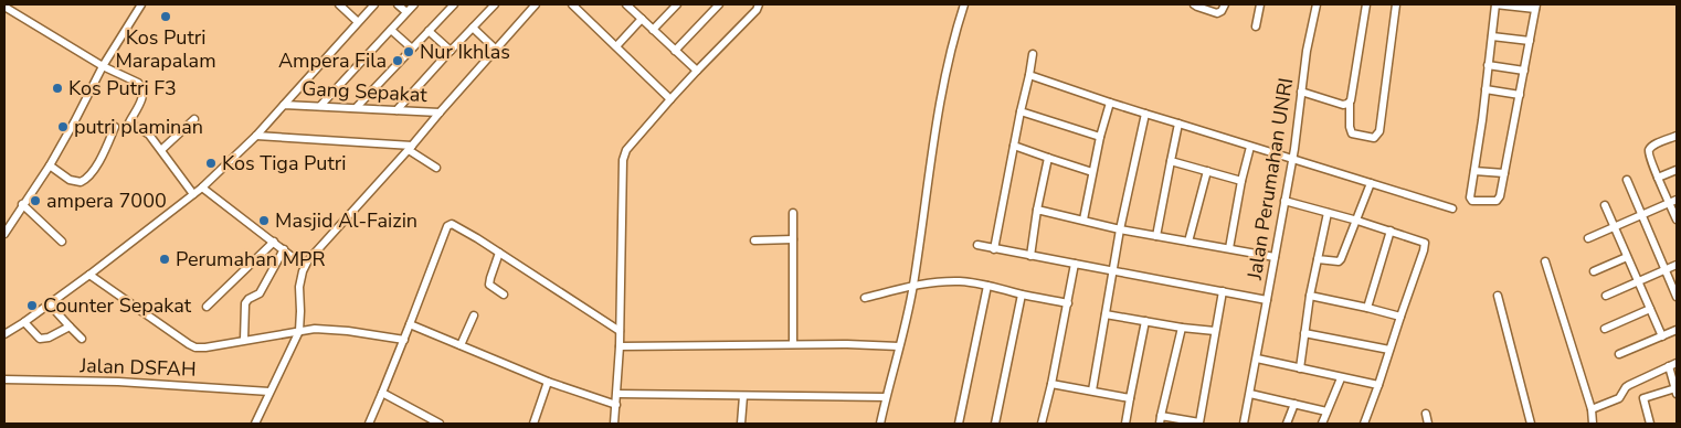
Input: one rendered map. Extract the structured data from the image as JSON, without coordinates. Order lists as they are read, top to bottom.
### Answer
{
  "streets": {
    "street": ["Gang Sepakat", "Jalan Perumahan UNRI", "Jalan DSFAH"]
  },
  "places": [
    "Kos Putri Marapalam",
    "Nur Ikhlas",
    "Ampera Fila",
    "Kos Putri F3",
    "putri plaminan",
    "Kos Tiga Putri",
    "ampera 7000",
    "Masjid Al-Faizin",
    "Perumahan MPR",
    "Counter Sepakat"
  ]
}
